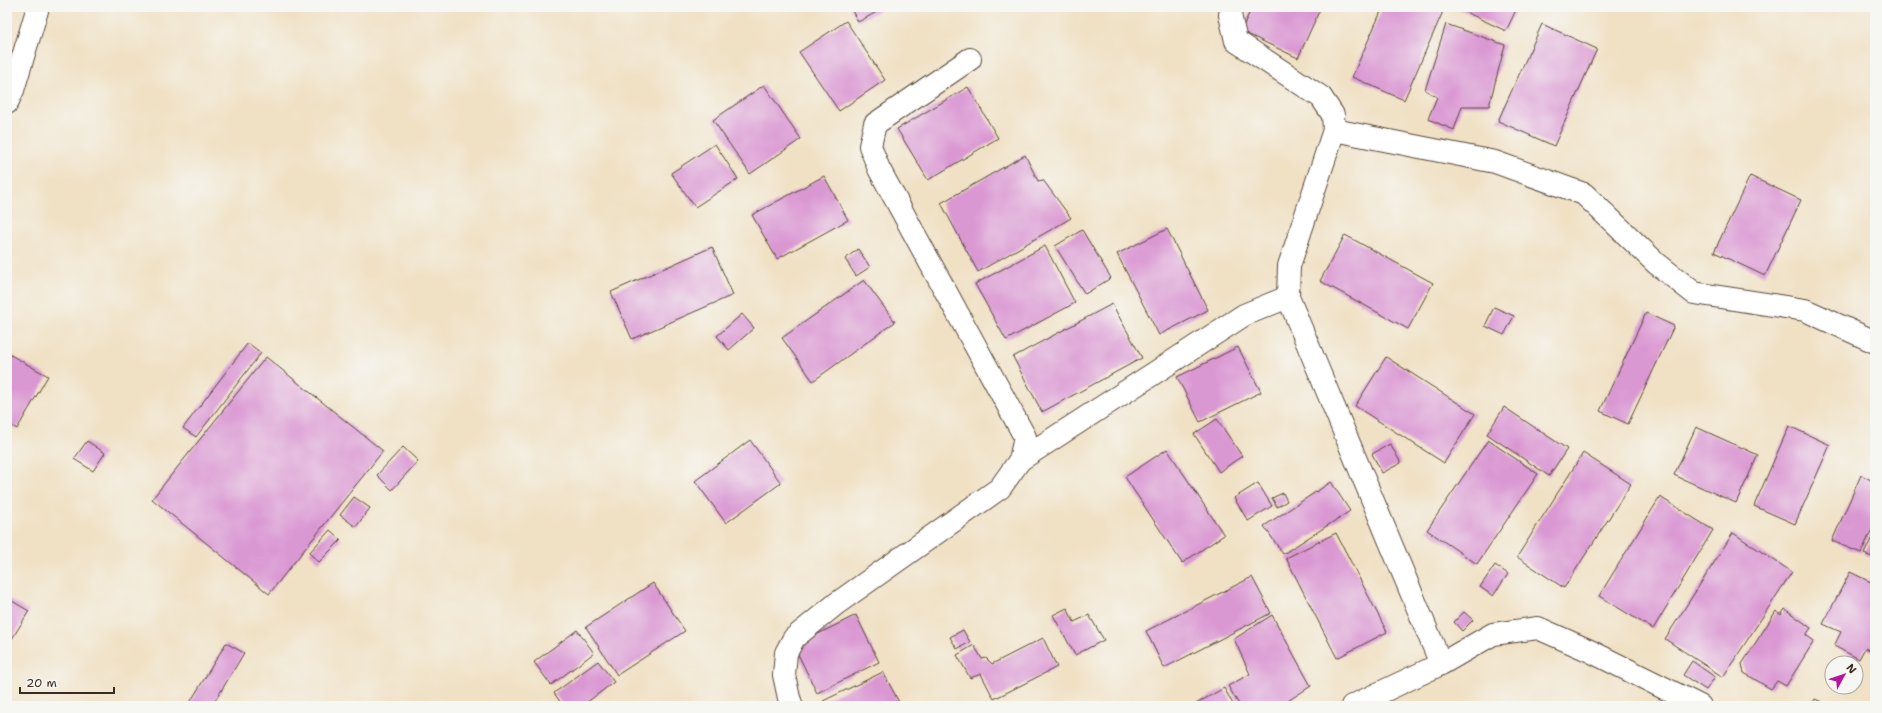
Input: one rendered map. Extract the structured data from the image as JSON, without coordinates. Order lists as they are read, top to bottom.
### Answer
{
  "scale_bar": "20 m",
  "north": "top right"
}
